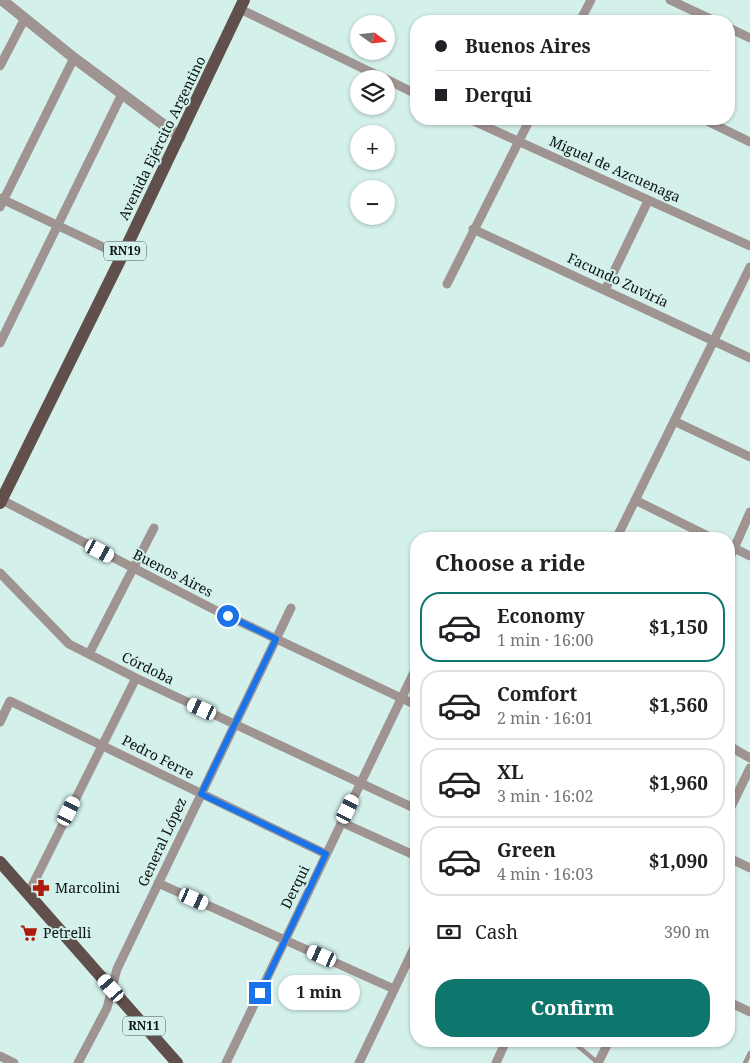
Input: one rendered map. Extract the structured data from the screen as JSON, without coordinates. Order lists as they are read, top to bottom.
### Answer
{
  "streets": {
    "main road": ["Avenida Ejército Argentino", "RN19", "RN11"],
    "street": [
      "Miguel de Azcuenaga",
      "Facundo Zuviría",
      "Buenos Aires",
      "Córdoba",
      "Pedro Ferre",
      "General López",
      "Derqui"
    ]
  },
  "crossings": [
    ["Avenida Ejército Argentino", "Buenos Aires"],
    ["Buenos Aires", "General López"],
    ["Buenos Aires", "Derqui"],
    ["Córdoba", "General López"],
    ["Córdoba", "Derqui"],
    ["Pedro Ferre", "General López"],
    ["Pedro Ferre", "Derqui"],
    ["General López", "RN11"]
  ],
  "places": {
    "pharmacy": ["Marcolini"],
    "supermarket": ["Petrelli"]
  },
  "north": "right",
  "page": {
    "map_buttons": ["+", "−"],
    "banner": ["Buenos Aires", "Derqui"],
    "heading": "Choose a ride",
    "list": [
      {
        "name": "Economy",
        "note": "1 min · 16:00",
        "value": "$1,150"
      },
      {
        "name": "Comfort",
        "note": "2 min · 16:01",
        "value": "$1,560"
      },
      {
        "name": "XL",
        "note": "3 min · 16:02",
        "value": "$1,960"
      },
      {
        "name": "Green",
        "note": "4 min · 16:03",
        "value": "$1,090"
      }
    ],
    "pay": ["Cash", "390 m"],
    "buttons": "Confirm",
    "bubble": "1 min"
  }
}
